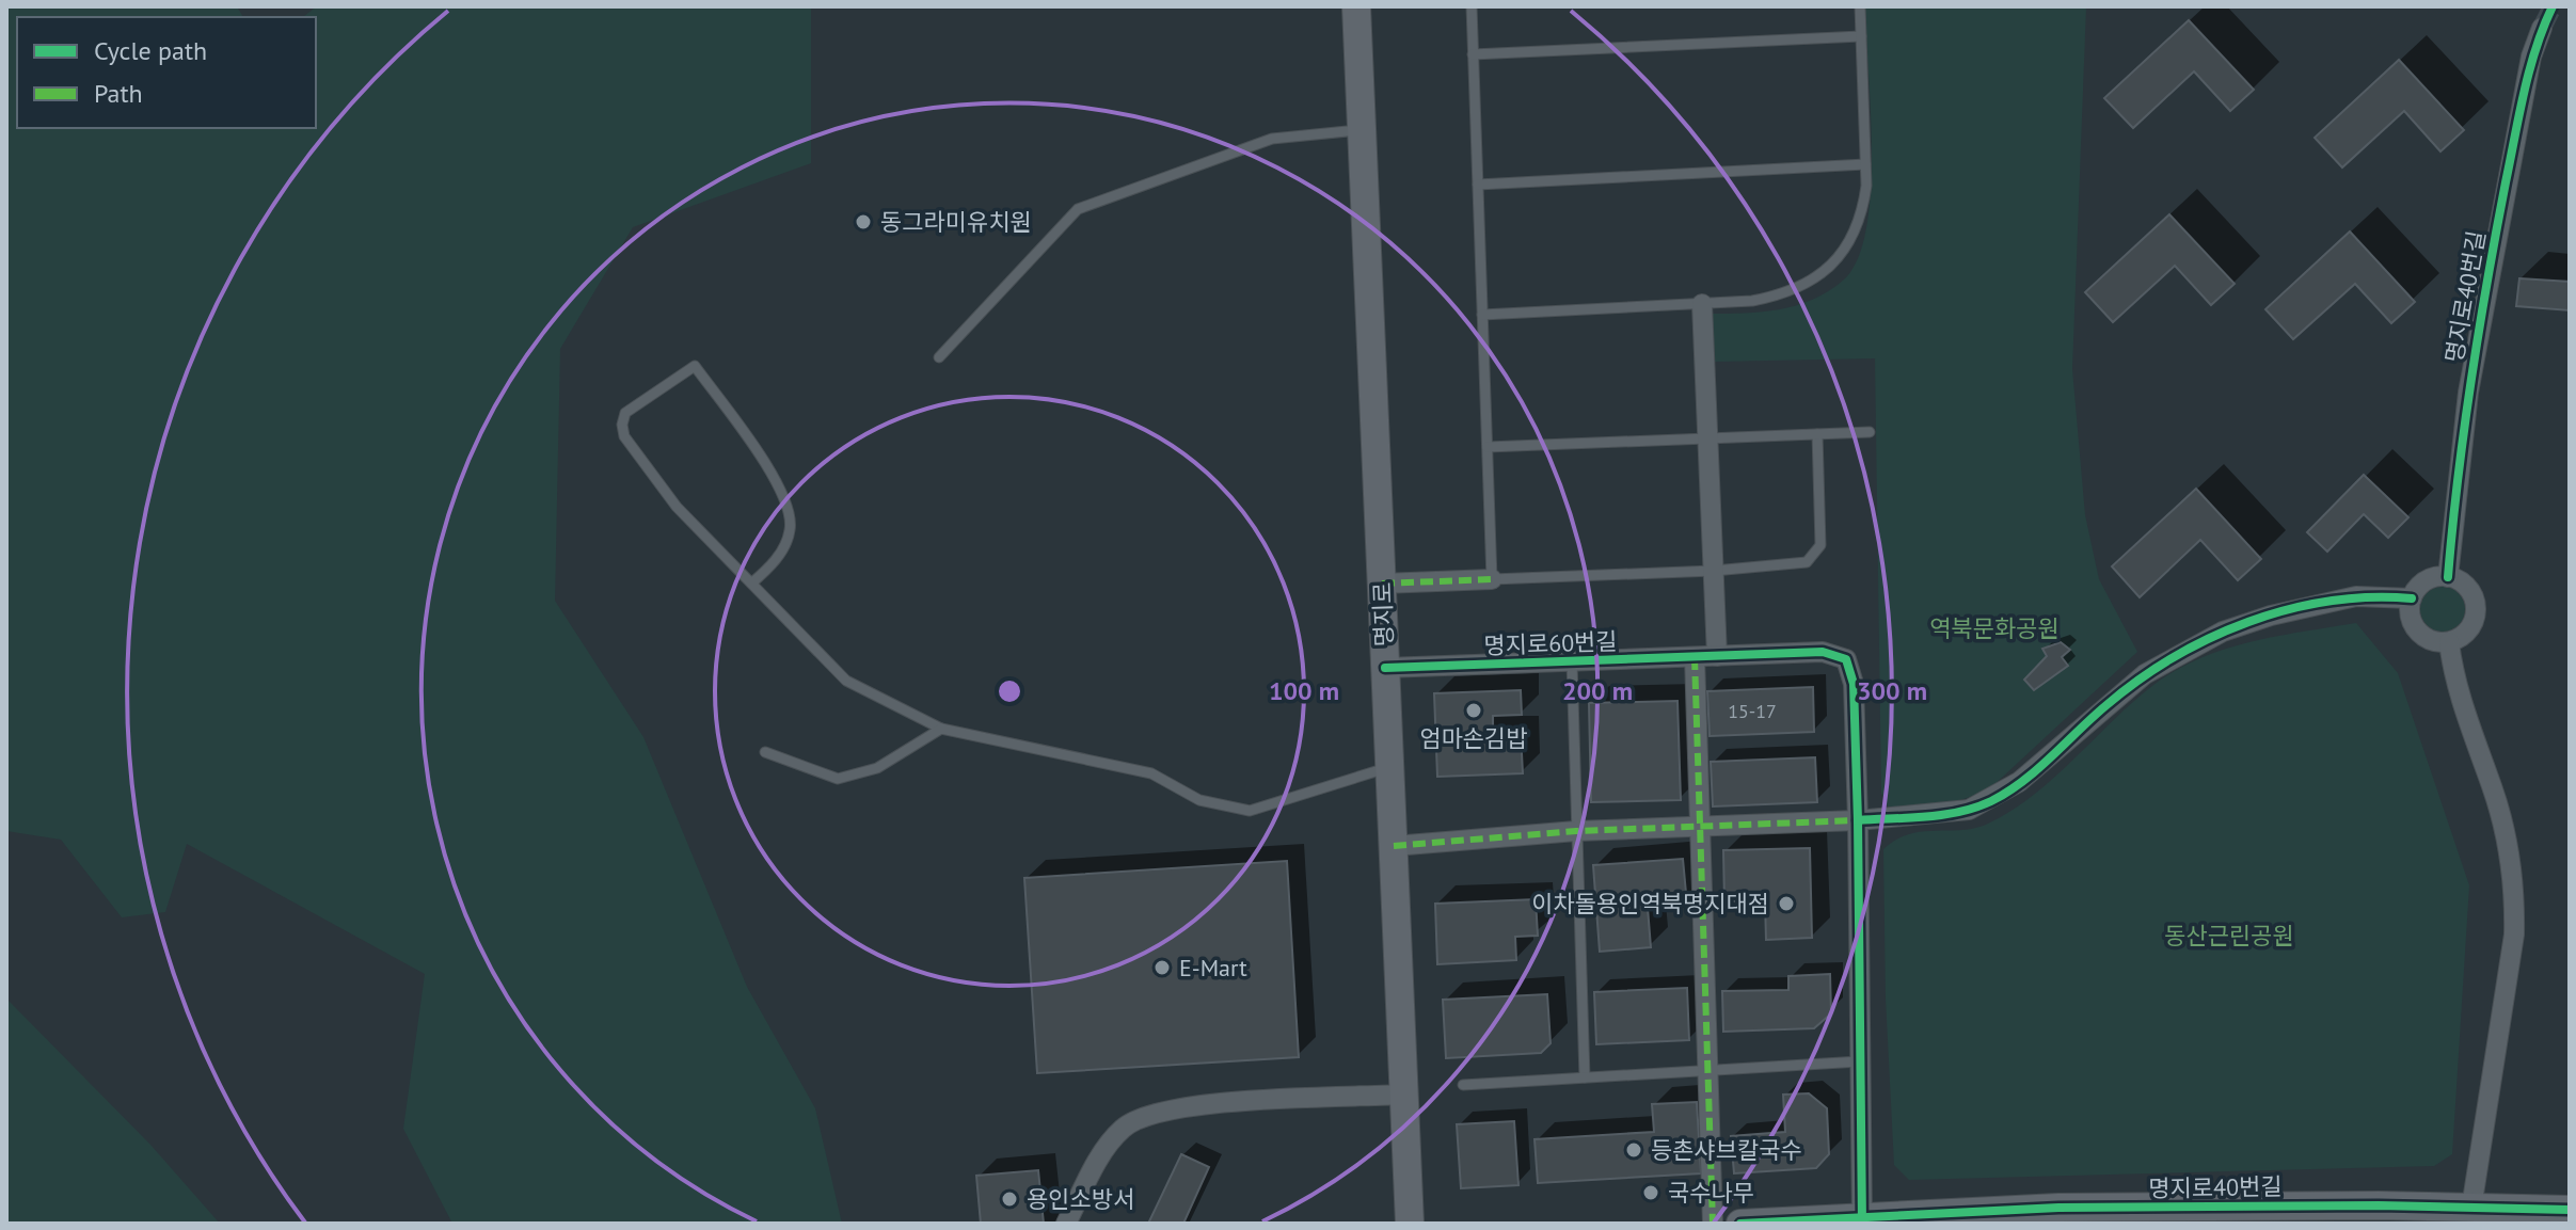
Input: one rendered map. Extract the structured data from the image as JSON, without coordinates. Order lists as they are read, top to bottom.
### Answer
{
  "streets": {
    "main road": ["명지로40번길", "명지로"],
    "street": ["명지로60번길"]
  },
  "crossings": [
    ["명지로", "명지로60번길"]
  ],
  "parks": ["역북문화공원", "동산근린공원"],
  "places": [
    "동그라미유치원",
    "엄마손김밥",
    "이차돌용인역북명지대점",
    "E-Mart",
    "등촌샤브칼국수",
    "국수나무",
    "용인소방서"
  ],
  "house_numbers": ["15-17"],
  "legend": ["Cycle path", "Path"],
  "rings": ["100 m", "200 m", "300 m"]
}
